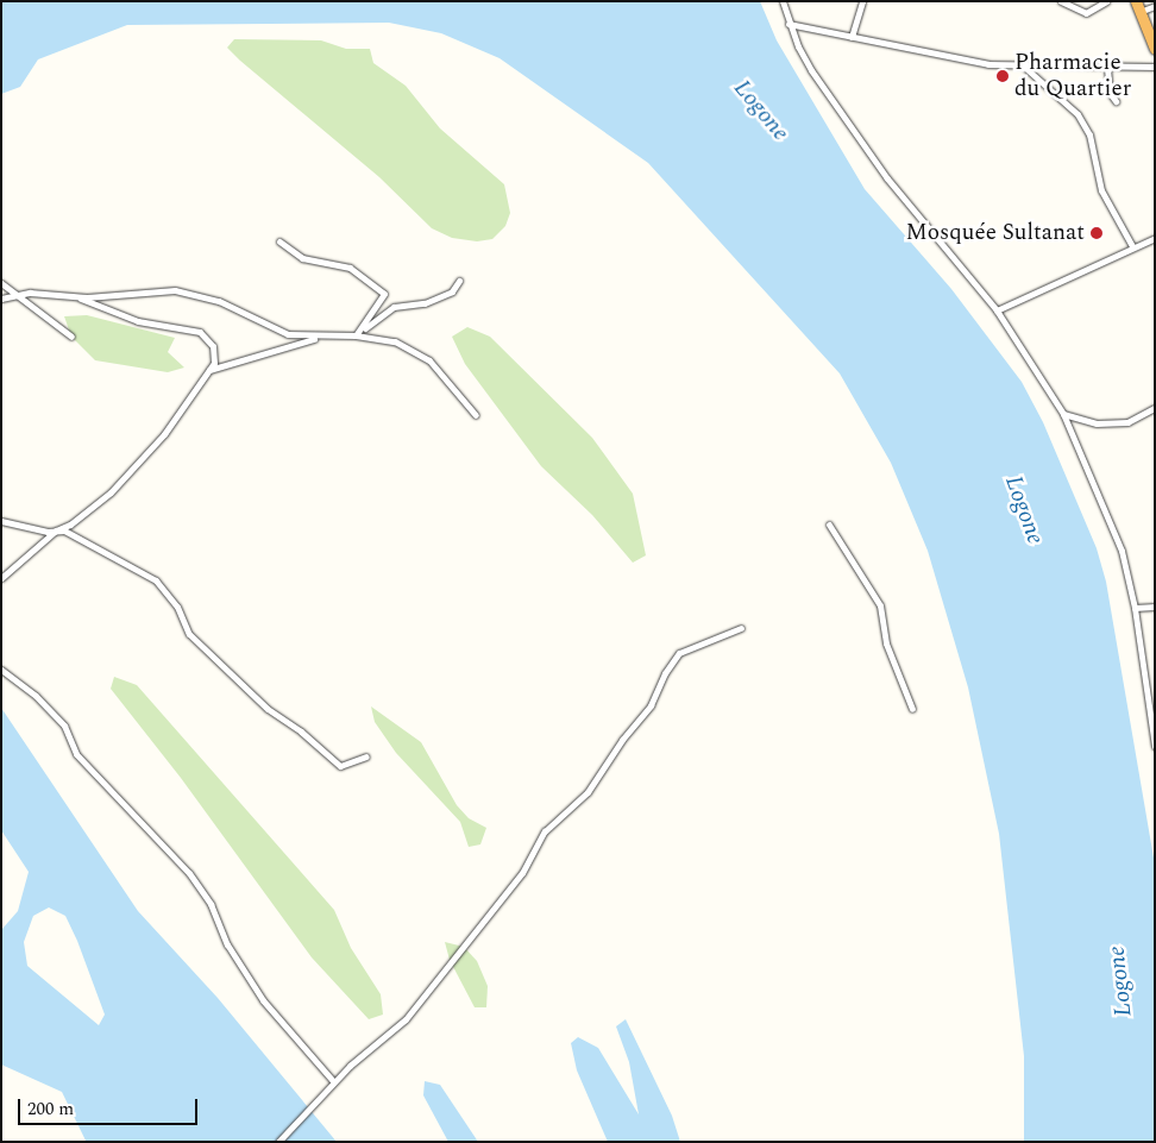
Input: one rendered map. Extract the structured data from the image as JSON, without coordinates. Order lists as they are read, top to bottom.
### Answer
{
  "water": ["Logone"],
  "places": ["Pharmacie du Quartier", "Mosquée Sultanat"],
  "scale_bar": "200 m"
}
